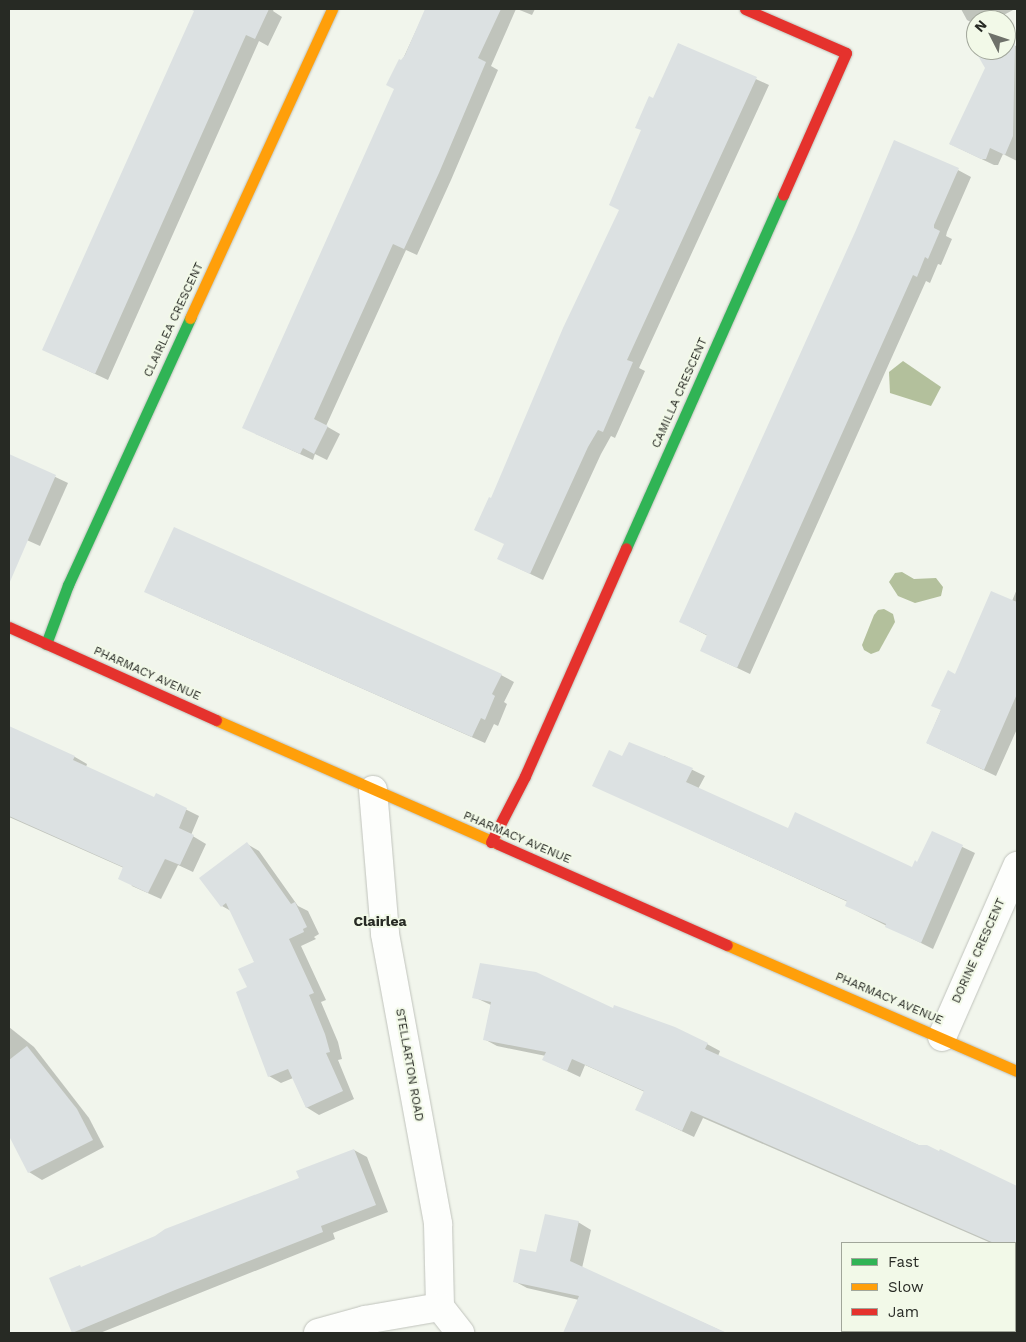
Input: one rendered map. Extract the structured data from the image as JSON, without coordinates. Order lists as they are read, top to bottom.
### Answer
{
  "streets": {
    "street": [
      "CLAIRLEA CRESCENT",
      "CAMILLA CRESCENT",
      "PHARMACY AVENUE",
      "DORINE CRESCENT",
      "STELLARTON ROAD"
    ]
  },
  "crossings": [
    ["CLAIRLEA CRESCENT", "PHARMACY AVENUE"],
    ["CAMILLA CRESCENT", "PHARMACY AVENUE"],
    ["PHARMACY AVENUE", "DORINE CRESCENT"],
    ["PHARMACY AVENUE", "STELLARTON ROAD"]
  ],
  "districts": ["Clairlea"],
  "legend": ["Fast", "Slow", "Jam"],
  "north": "top left"
}
